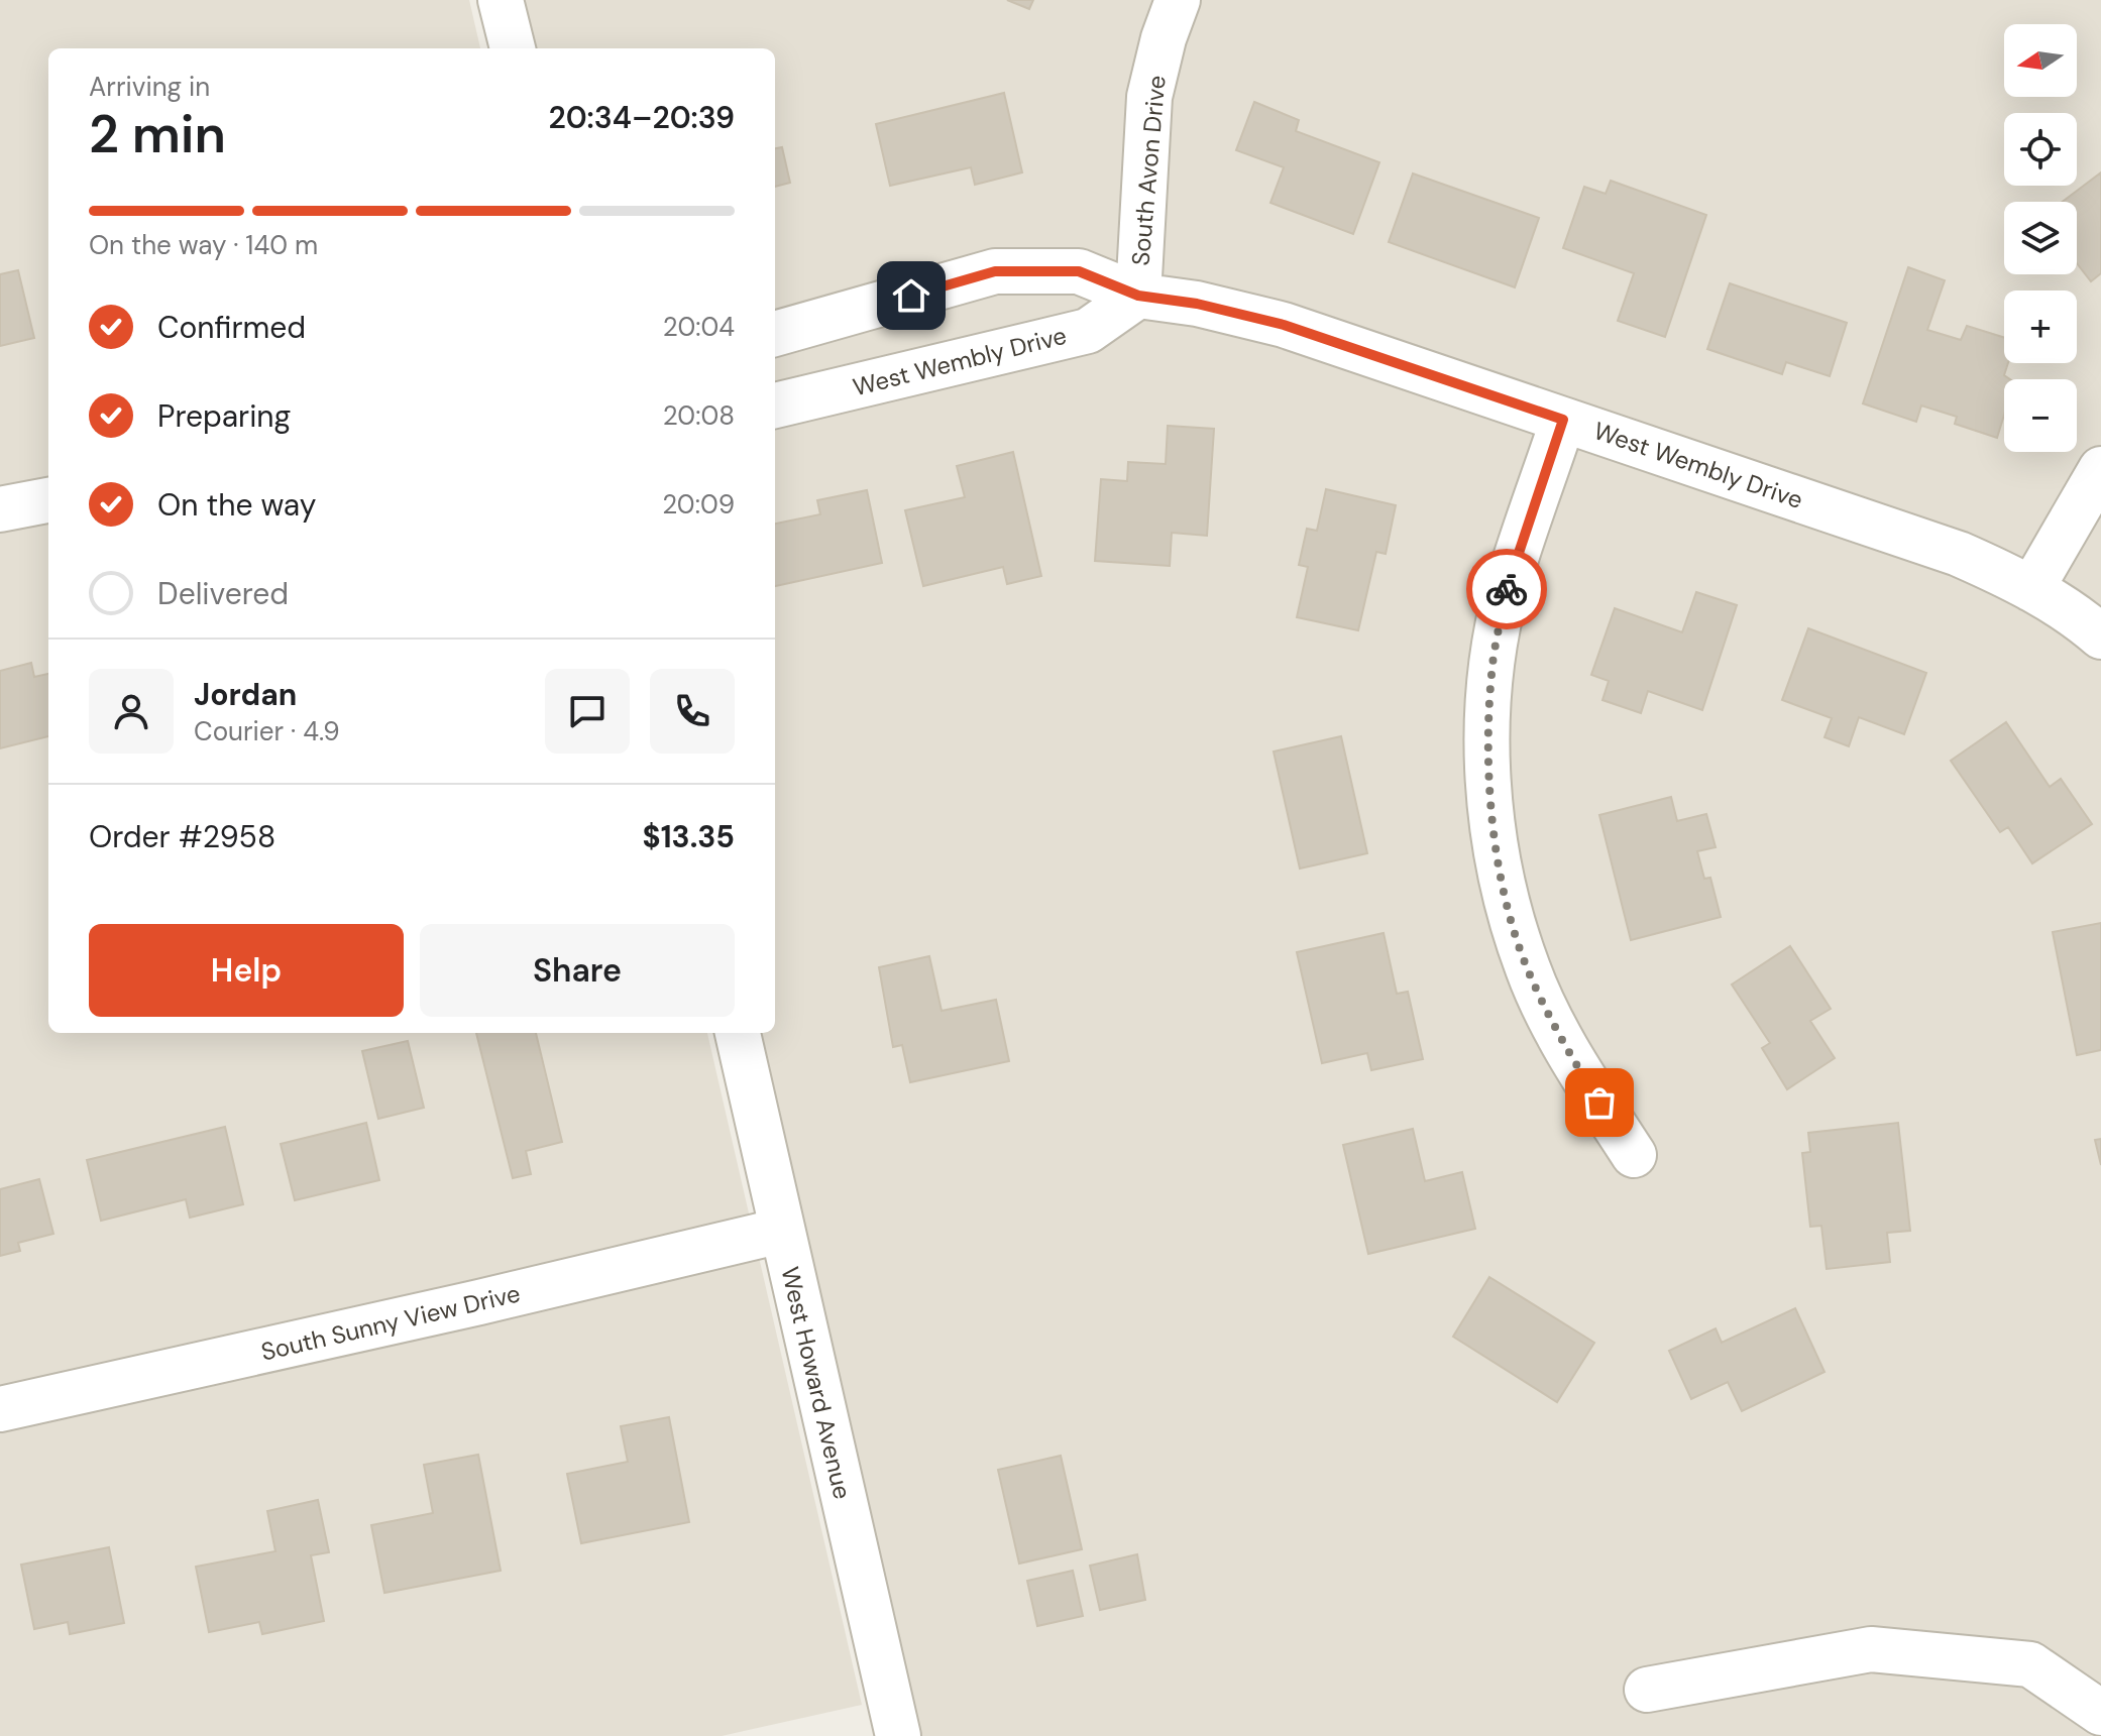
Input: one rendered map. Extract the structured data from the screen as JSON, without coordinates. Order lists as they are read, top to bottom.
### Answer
{
  "streets": {
    "street": [
      "South Avon Drive",
      "West Wembly Drive",
      "South Sunny View Drive",
      "West Howard Avenue"
    ]
  },
  "crossings": [
    ["South Avon Drive", "West Wembly Drive"],
    ["South Sunny View Drive", "West Howard Avenue"]
  ],
  "north": "left",
  "page": {
    "map_buttons": ["+", "−"],
    "heading": ["2 min", "Arriving in", "20:34–20:39"],
    "panel": [
      "Jordan",
      "Courier · 4.9",
      "Order #2958",
      "$13.35"
    ],
    "bar": "On the way · 140 m",
    "list": [
      ["Confirmed", "20:04"],
      ["Preparing", "20:08"],
      ["On the way", "20:09"],
      "Delivered"
    ],
    "buttons": ["Help", "Share"]
  }
}
